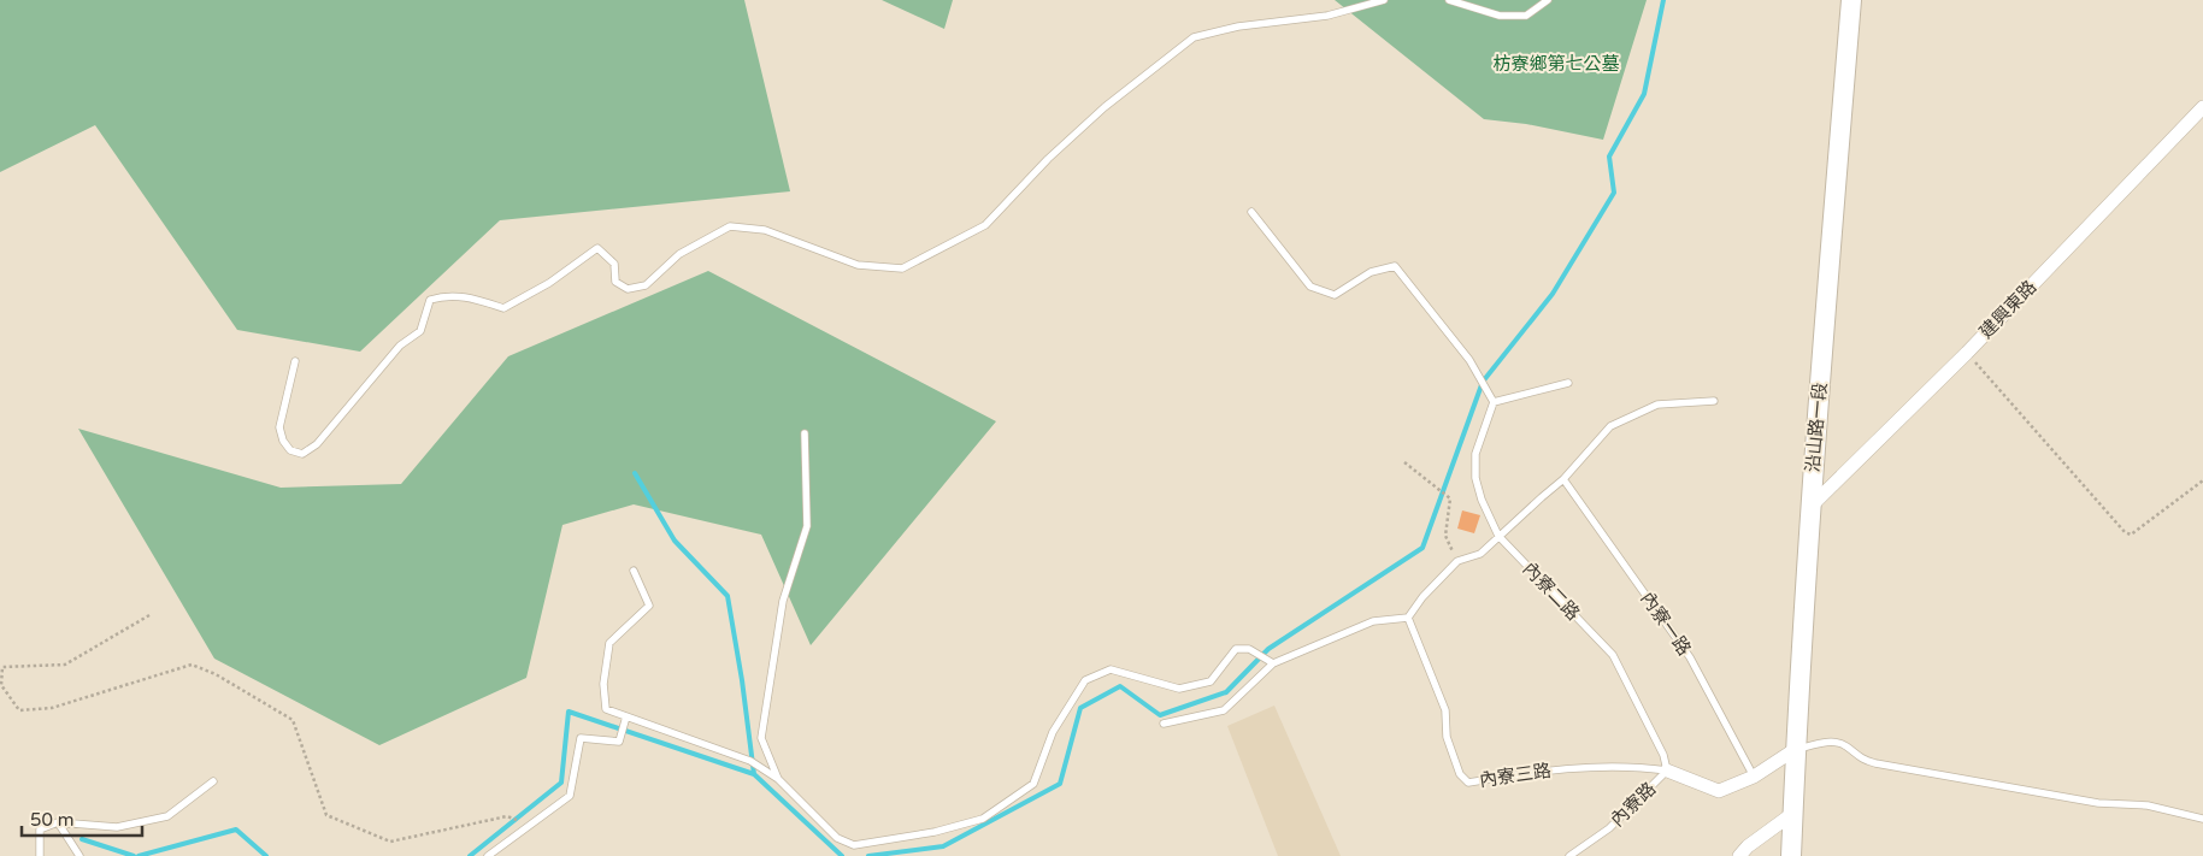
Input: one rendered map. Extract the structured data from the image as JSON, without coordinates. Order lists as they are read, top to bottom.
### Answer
{
  "streets": {
    "main road": ["沿山路一段"],
    "street": ["建興東路", "內寮路"],
    "lane": ["內寮二路", "內寮一路", "內寮三路"]
  },
  "crossings": [
    ["建興東路", "沿山路一段"],
    ["沿山路一段", "內寮路"],
    ["內寮二路", "內寮三路"],
    ["內寮二路", "內寮路"],
    ["內寮一路", "內寮路"],
    ["內寮三路", "內寮路"]
  ],
  "parks": ["枋寮鄉第七公墓"],
  "scale_bar": "50 m"
}
